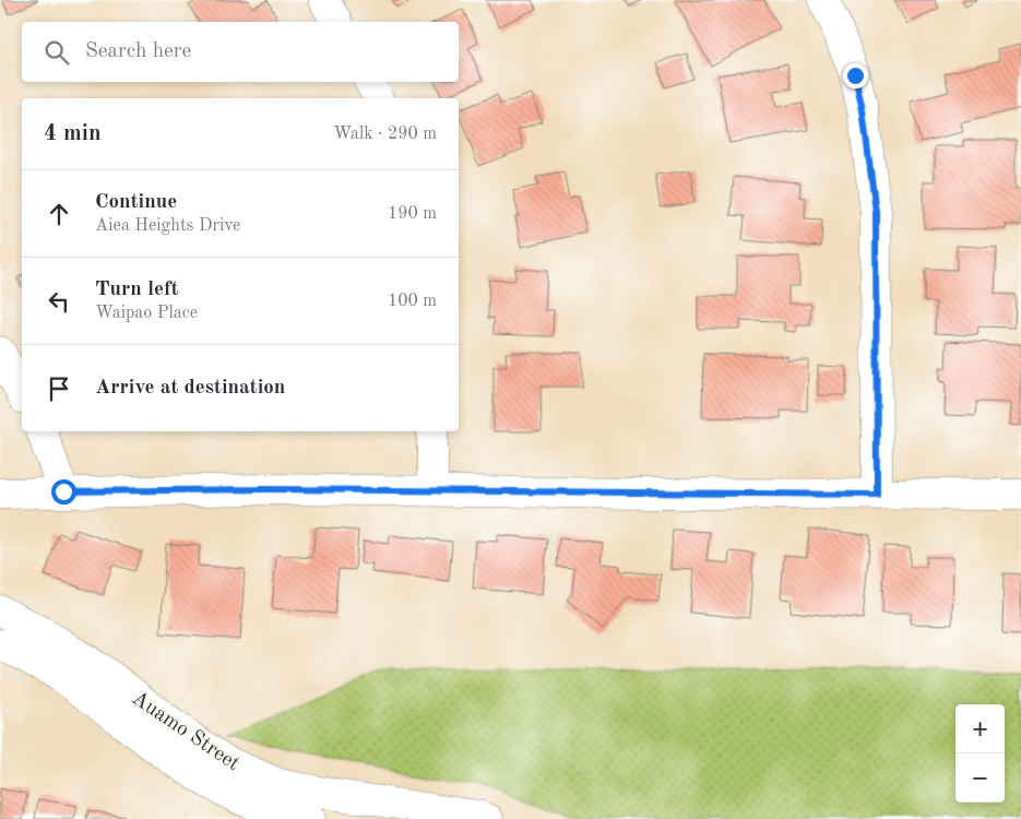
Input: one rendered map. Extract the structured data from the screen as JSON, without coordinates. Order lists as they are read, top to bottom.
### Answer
{
  "streets": {
    "street": ["Auamo Street"]
  },
  "page": {
    "search": "Search here",
    "heading": ["4 min", "Walk · 290 m"],
    "list": [
      ["Continue", "Aiea Heights Drive", "190 m"],
      ["Turn left", "Waipao Place", "100 m"],
      "Arrive at destination"
    ],
    "map_buttons": ["+", "−"]
  }
}
